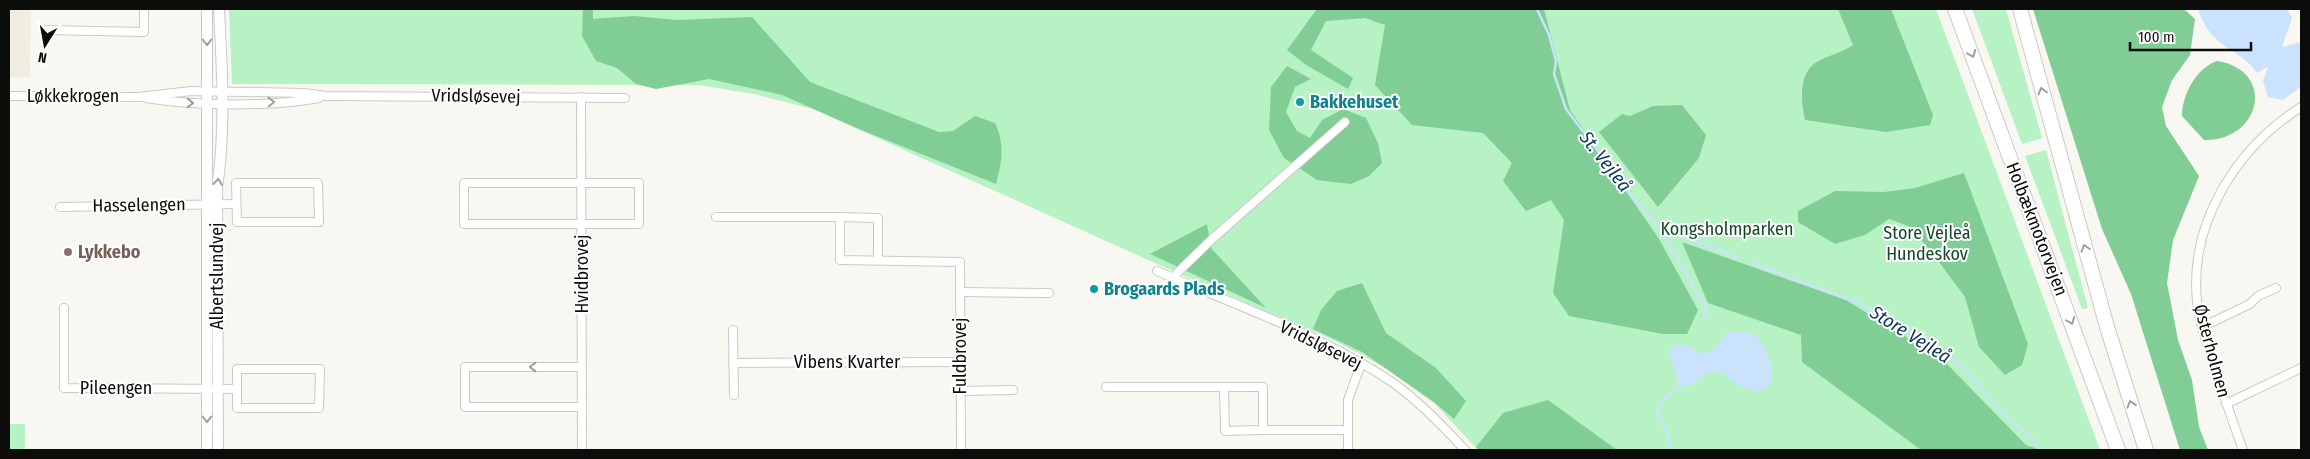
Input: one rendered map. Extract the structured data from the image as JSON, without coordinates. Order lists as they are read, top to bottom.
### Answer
{
  "streets": {
    "highway": ["Holbækmotorvejen"],
    "street": [
      "Løkkekrogen",
      "Vridsløsevej",
      "Hasselengen",
      "Hvidbrovej",
      "Albertslundvej",
      "Østerholmen",
      "Fuldbrovej",
      "Vibens Kvarter",
      "Pileengen"
    ]
  },
  "crossings": [
    ["Løkkekrogen", "Vridsløsevej"],
    ["Løkkekrogen", "Albertslundvej"],
    ["Vridsløsevej", "Hvidbrovej"],
    ["Vridsløsevej", "Albertslundvej"],
    ["Hasselengen", "Albertslundvej"],
    ["Albertslundvej", "Pileengen"],
    ["Fuldbrovej", "Vibens Kvarter"]
  ],
  "water": ["St. Vejleå", "Store Vejleå"],
  "parks": ["Kongsholmparken", "Store Vejleå Hundeskov"],
  "places": ["Bakkehuset", "Lykkebo", "Brogaards Plads"],
  "scale_bar": "100 m",
  "north": "bottom"
}
